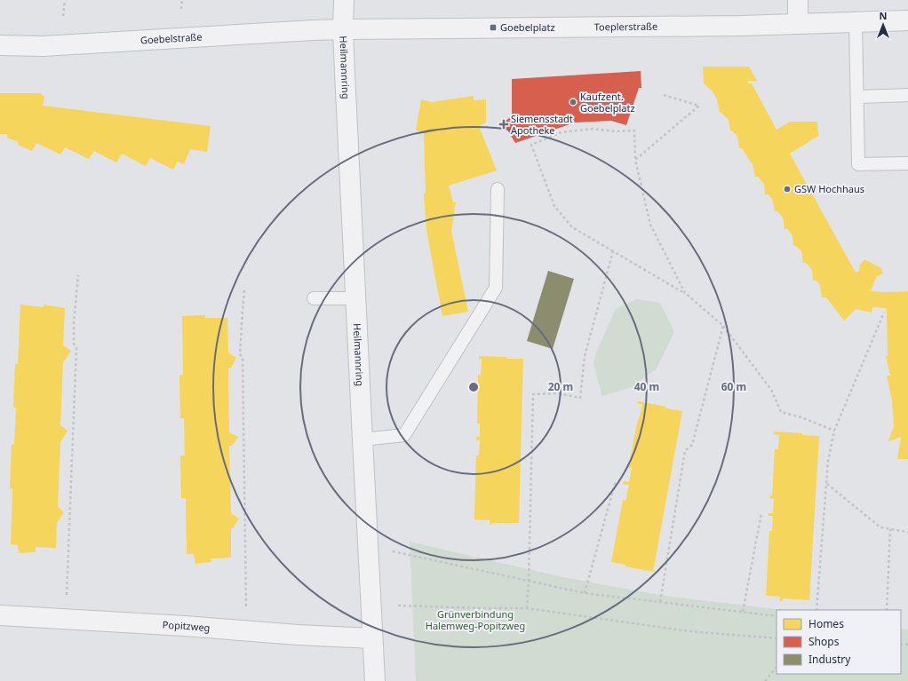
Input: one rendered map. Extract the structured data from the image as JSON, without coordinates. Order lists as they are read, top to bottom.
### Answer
{
  "streets": {
    "street": [
      "Toeplerstraße",
      "Goebelstraße",
      "Heilmannring",
      "Popitzweg"
    ]
  },
  "crossings": [
    ["Toeplerstraße", "Goebelstraße"],
    ["Toeplerstraße", "Heilmannring"],
    ["Goebelstraße", "Heilmannring"],
    ["Heilmannring", "Popitzweg"]
  ],
  "parks": ["Grünverbindung Halemweg-Popitzweg"],
  "places": {
    "transit": ["Goebelplatz"],
    "other": ["Kaufzent. Goebelplatz", "GSW Hochhaus"],
    "health": ["Siemensstadt Apotheke"]
  },
  "legend": ["Homes", "Shops", "Industry"],
  "north": "top",
  "rings": ["20 m", "40 m", "60 m"]
}
